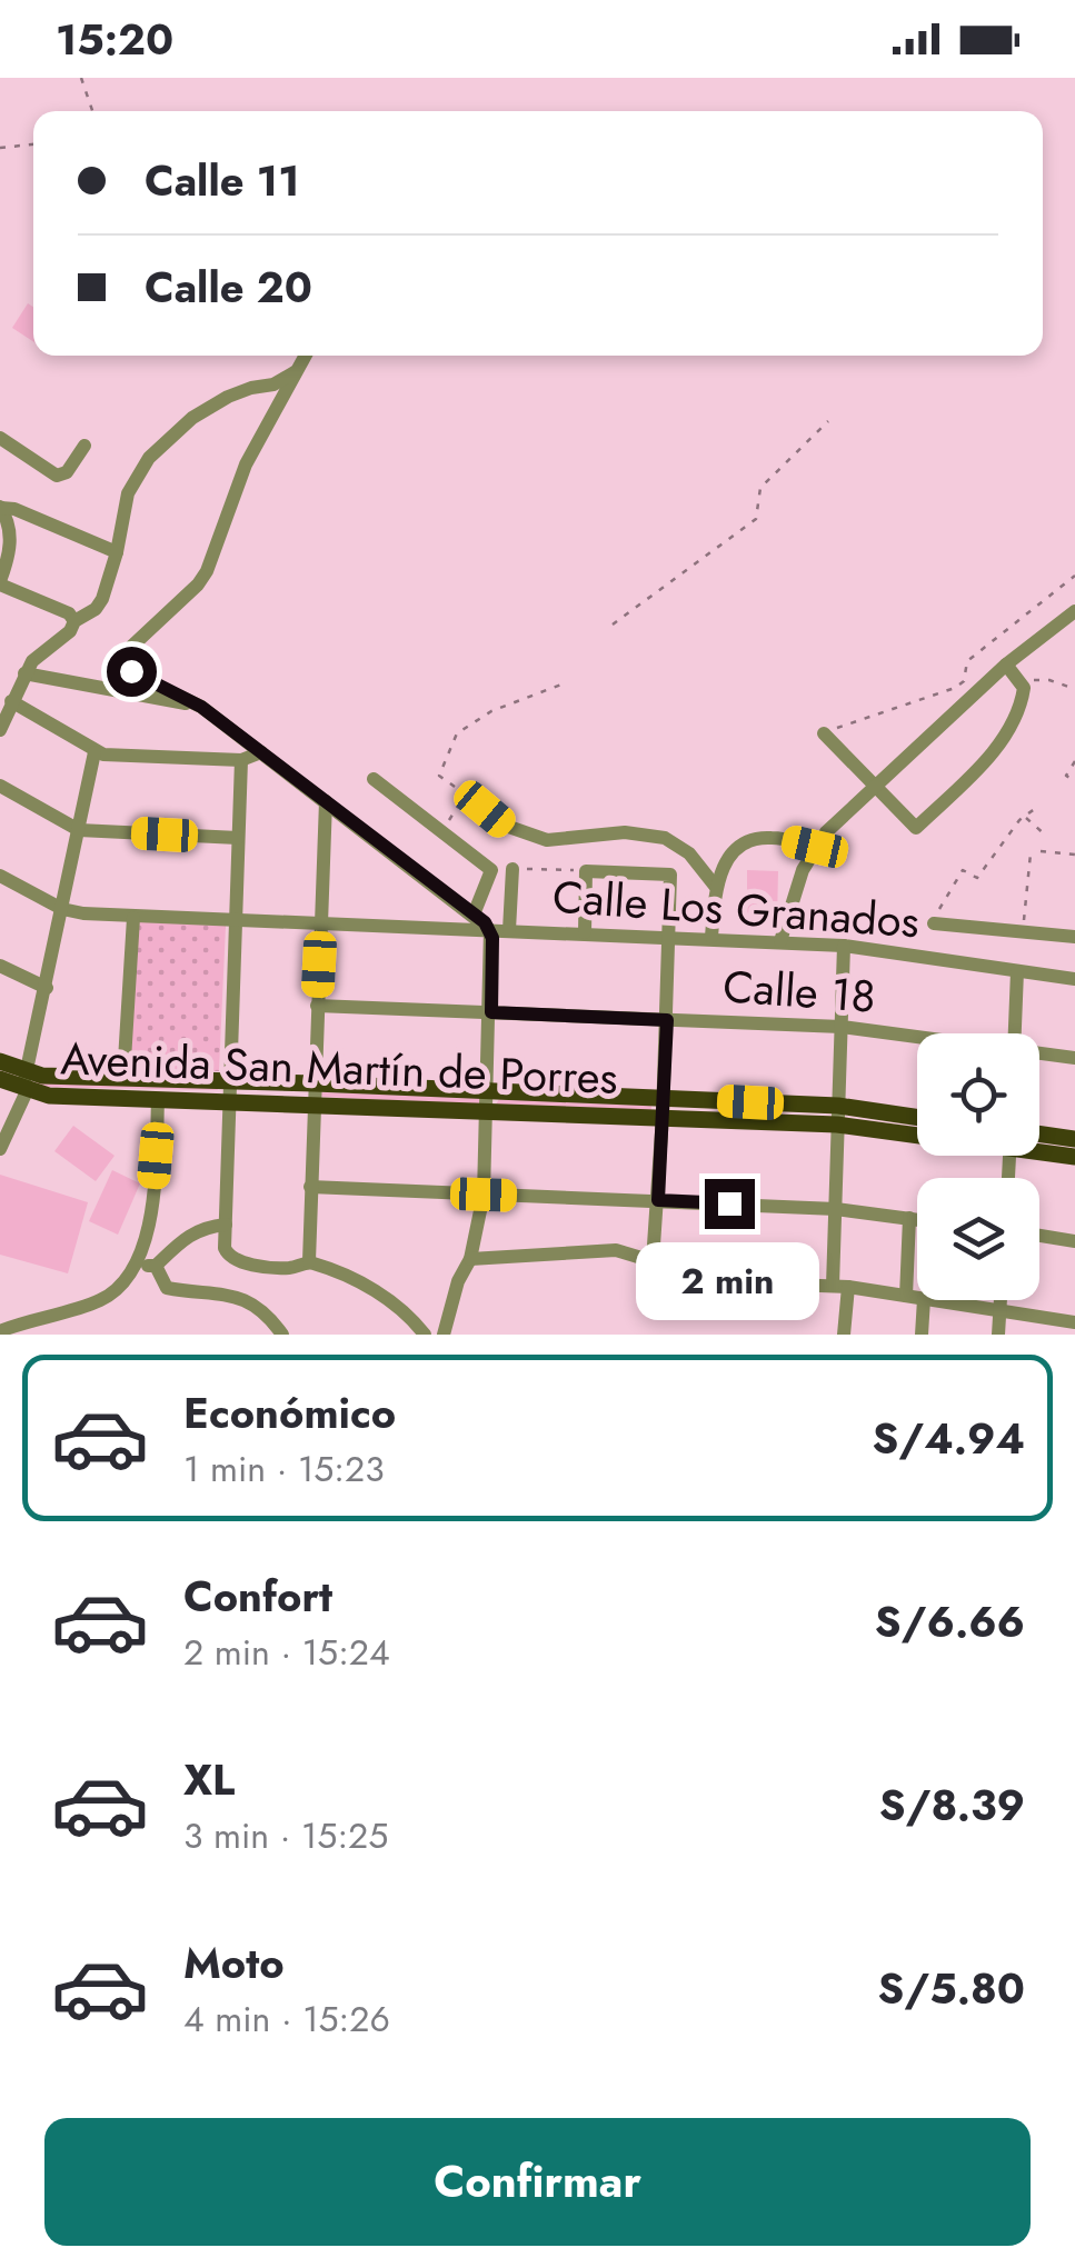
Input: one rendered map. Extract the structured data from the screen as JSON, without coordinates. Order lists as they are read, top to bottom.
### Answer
{
  "streets": {
    "main road": ["Avenida San Martín de Porres"],
    "street": ["Calle Los Granados", "Calle 18"]
  },
  "page": {
    "status": "15:20",
    "banner": ["Calle 11", "Calle 20"],
    "bubble": "2 min",
    "list": [
      {
        "name": "Económico",
        "note": "1 min · 15:23",
        "value": "S/4.94"
      },
      {
        "name": "Confort",
        "note": "2 min · 15:24",
        "value": "S/6.66"
      },
      {
        "name": "XL",
        "note": "3 min · 15:25",
        "value": "S/8.39"
      },
      {
        "name": "Moto",
        "note": "4 min · 15:26",
        "value": "S/5.80"
      }
    ],
    "buttons": "Confirmar"
  }
}
